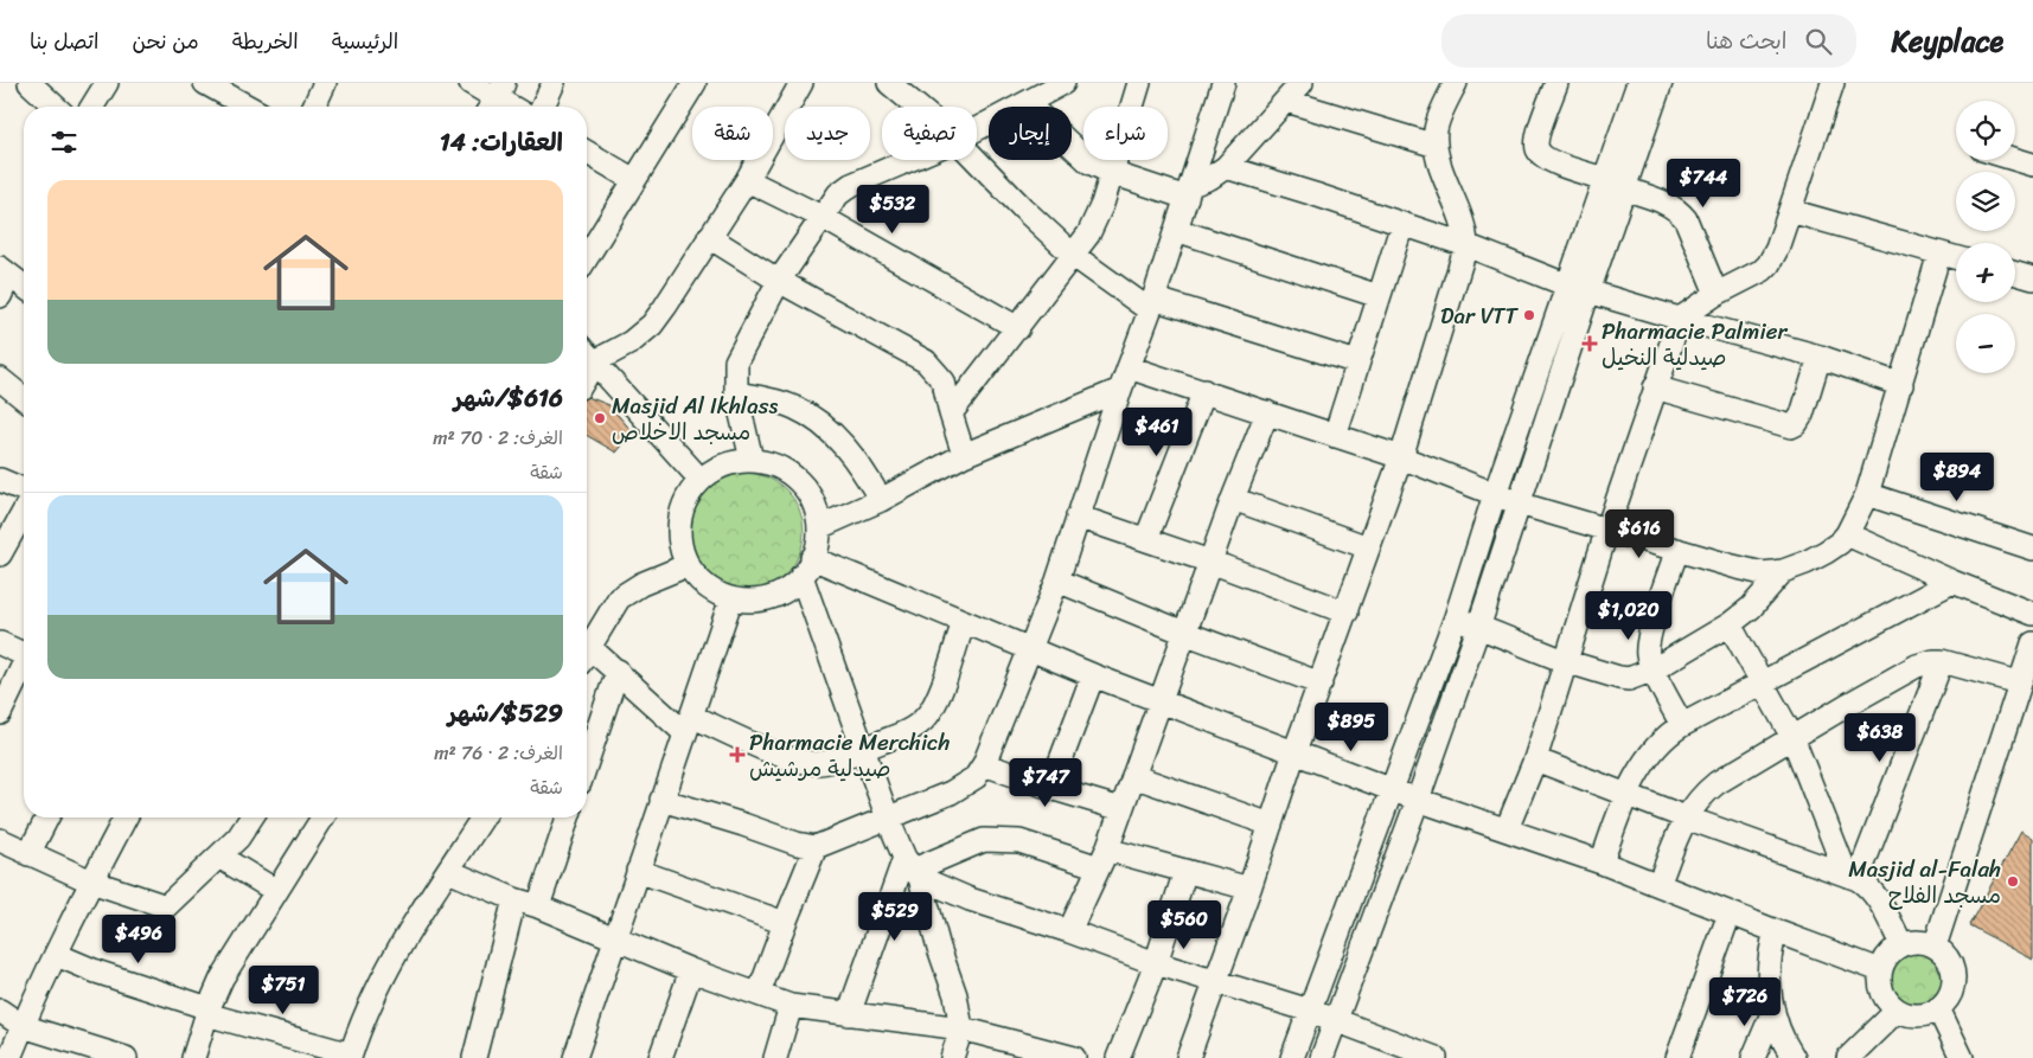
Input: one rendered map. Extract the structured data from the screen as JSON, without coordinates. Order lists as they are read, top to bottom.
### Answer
{
  "places": {
    "other": ["Dar VTT", "Masjid Al Ikhlass مسجد الاخلاص", "Masjid al-Falah مسجد الفلاح"],
    "health": ["Pharmacie Palmier صيدلية النخيل", "Pharmacie Merchich صيدلية مرشيش"]
  },
  "page": {
    "header": "Keyplace",
    "search": "ابحث هنا",
    "nav": [
      "الرئيسية",
      "الخريطة",
      "من نحن",
      "اتصل بنا"
    ],
    "map_buttons": ["+", "−"],
    "chip": [
      "شراء",
      "إيجار",
      "تصفية",
      "جديد",
      "شقة"
    ],
    "heading": "العقارات: 14",
    "price": [
      "$744",
      "$532",
      "$461",
      "$894",
      "$616",
      "$1,020",
      "$895",
      "$638",
      "$747",
      "$529",
      "$560",
      "$496",
      "$751",
      "$726"
    ],
    "list": [
      {
        "name": "$616/شهر",
        "note": "الغرف: 2 · 70 m² · شقة"
      },
      {
        "name": "$529/شهر",
        "note": "الغرف: 2 · 76 m² · شقة"
      }
    ]
  }
}
